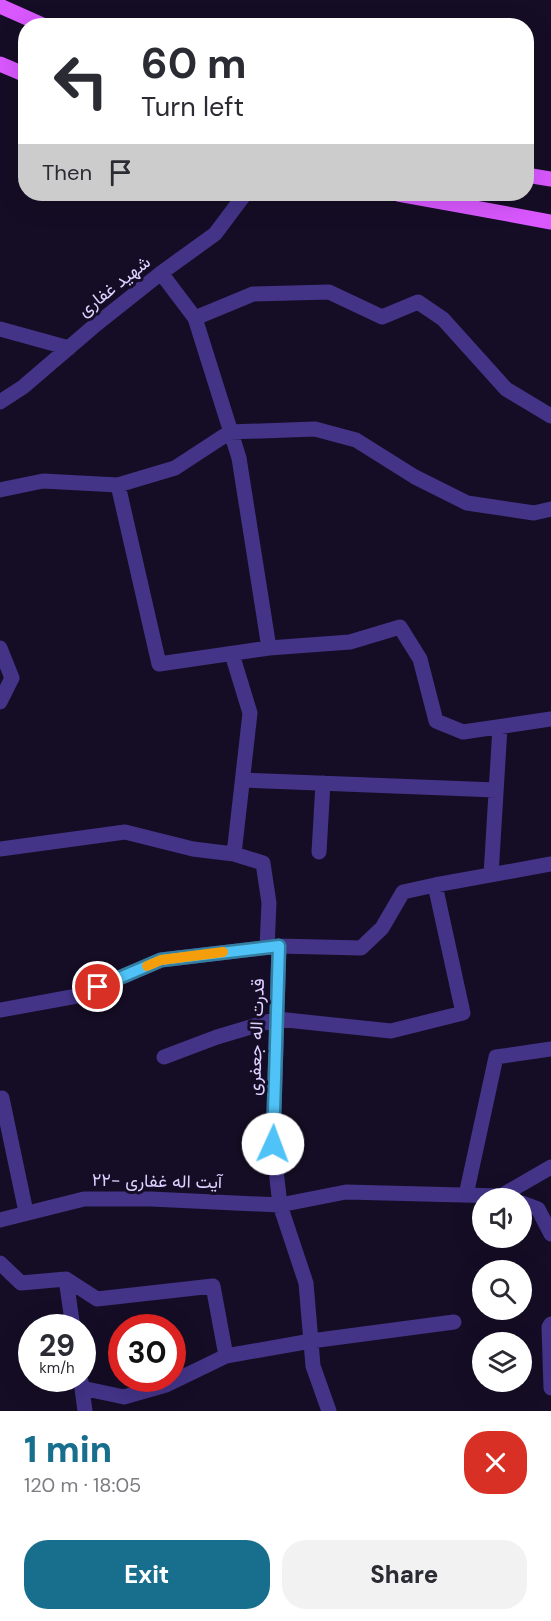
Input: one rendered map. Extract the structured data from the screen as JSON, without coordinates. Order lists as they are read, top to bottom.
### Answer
{
  "streets": {
    "street": ["شهید غفاری", "قدرت اله جعفری", "۲۲- آیت اله غفاری"]
  },
  "crossings": [
    ["قدرت اله جعفری", "۲۲- آیت اله غفاری"]
  ],
  "page": {
    "turn": ["60 m", "Turn left"],
    "then": "Then",
    "speed": "29 km/h",
    "limit": "30",
    "heading": ["1 min", "120 m · 18:05"],
    "buttons": ["Exit", "Share"]
  }
}
